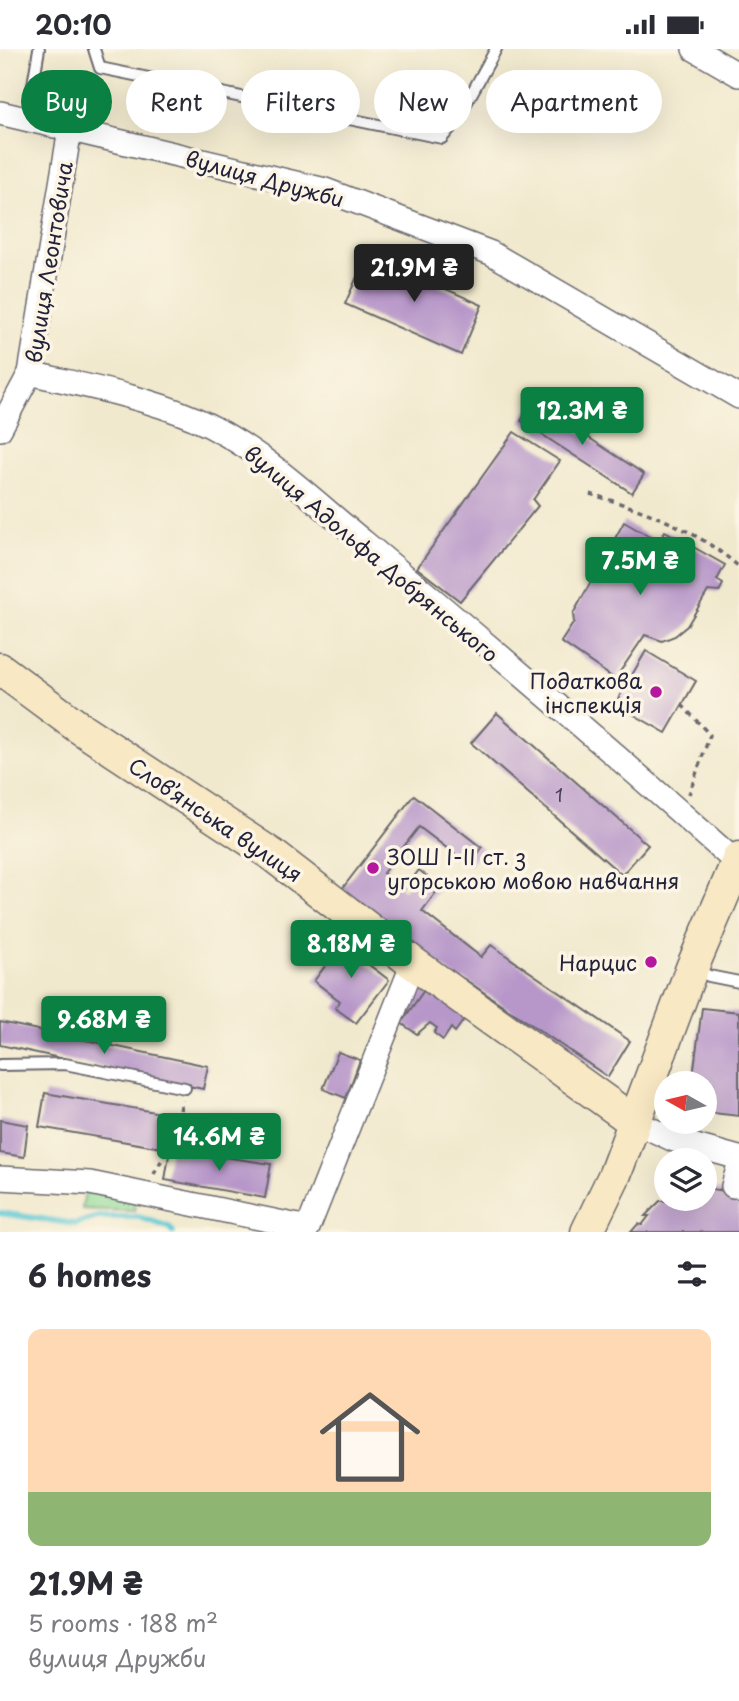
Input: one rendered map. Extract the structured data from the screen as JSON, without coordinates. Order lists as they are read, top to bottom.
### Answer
{
  "streets": {
    "street": [
      "вулиця Дружби",
      "вулиця Леонтовича",
      "вулиця Адольфа Добрянського",
      "Словʼянська вулиця"
    ]
  },
  "crossings": [
    ["вулиця Леонтовича", "вулиця Адольфа Добрянського"]
  ],
  "places": ["Податкова інспекція", "ЗОШ І-ІІ ст. з угорською мовою навчання", "Нарцис"],
  "house_numbers": ["1"],
  "north": "left",
  "page": {
    "status": "20:10",
    "chip": [
      "Buy",
      "Rent",
      "Filters",
      "New",
      "Apartment"
    ],
    "price": [
      "21.9M ₴",
      "12.3M ₴",
      "7.5M ₴",
      "8.18M ₴",
      "9.68M ₴",
      "14.6M ₴"
    ],
    "heading": "6 homes",
    "list": [
      {
        "name": "21.9M ₴",
        "note": "5 rooms · 188 m² · вулиця Дружби"
      }
    ]
  }
}
